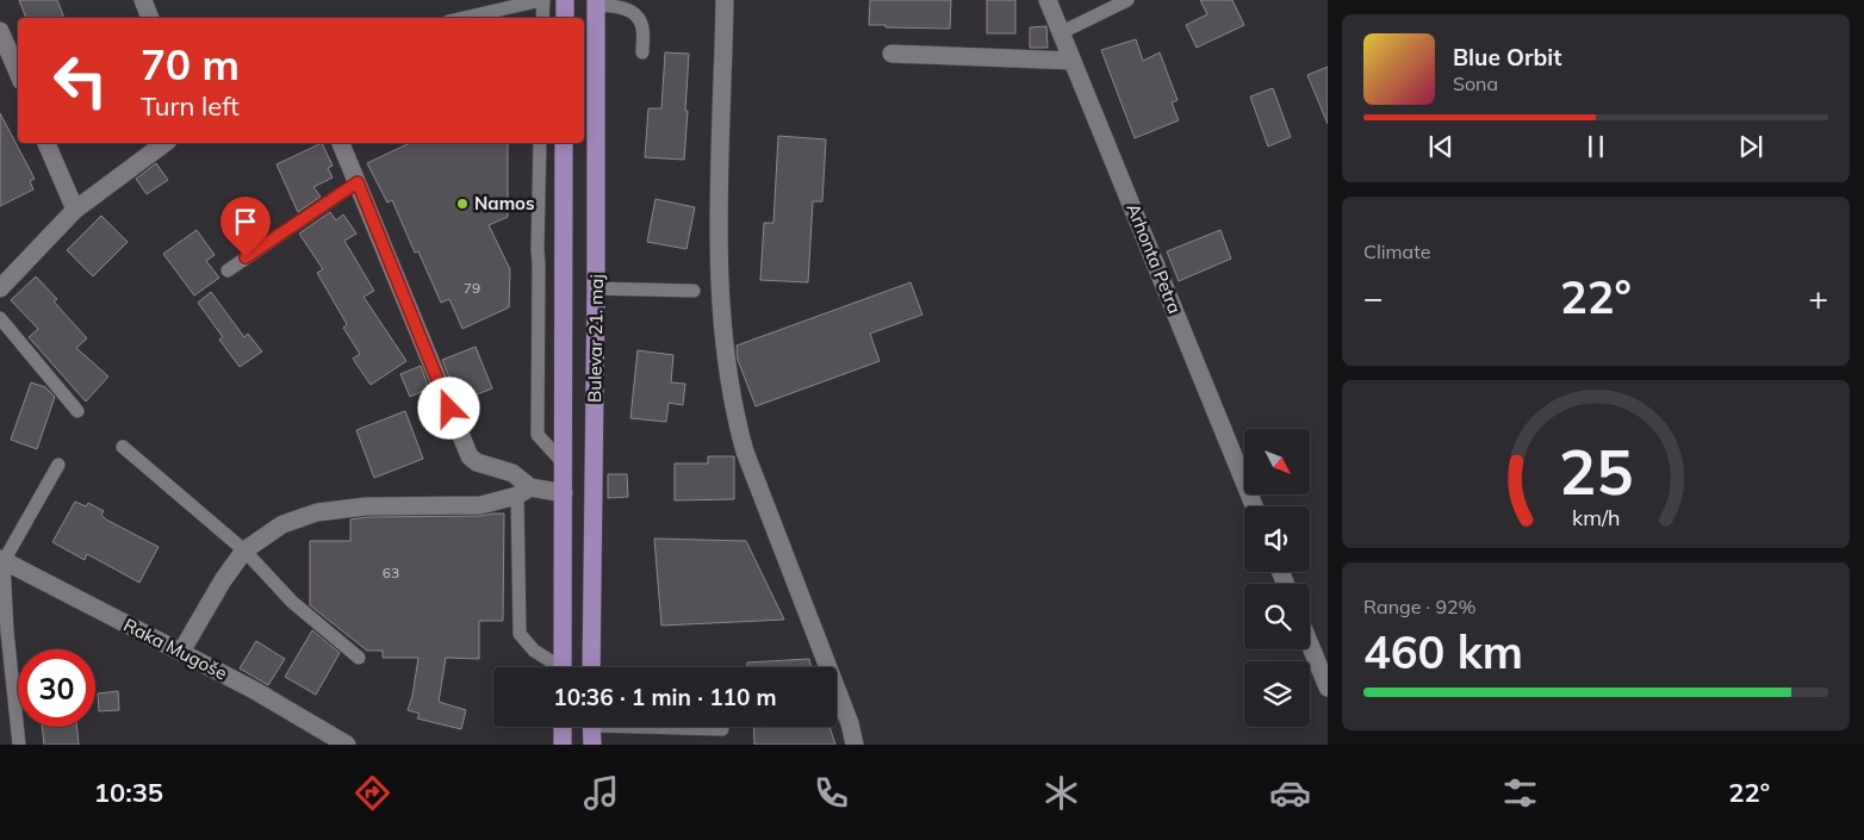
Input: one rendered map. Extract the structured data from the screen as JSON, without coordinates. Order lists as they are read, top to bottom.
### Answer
{
  "streets": {
    "main road": ["Bulevar 21. maj"],
    "street": ["Arhonta Petra", "Raka Mugoše"]
  },
  "places": ["Namos"],
  "house_numbers": ["79", "63"],
  "north": "bottom right",
  "page": {
    "turn": ["70 m", "Turn left"],
    "song": ["Blue Orbit", "Sona"],
    "tile": [
      "Climate",
      ["Range · 92%", "460 km"]
    ],
    "heat": ["−", "22°", "+"],
    "limit": "30",
    "trip": "10:36 · 1 min · 110 m",
    "tabs": ["10:35", "22°"],
    "gauge": ["25", "km/h"]
  }
}
